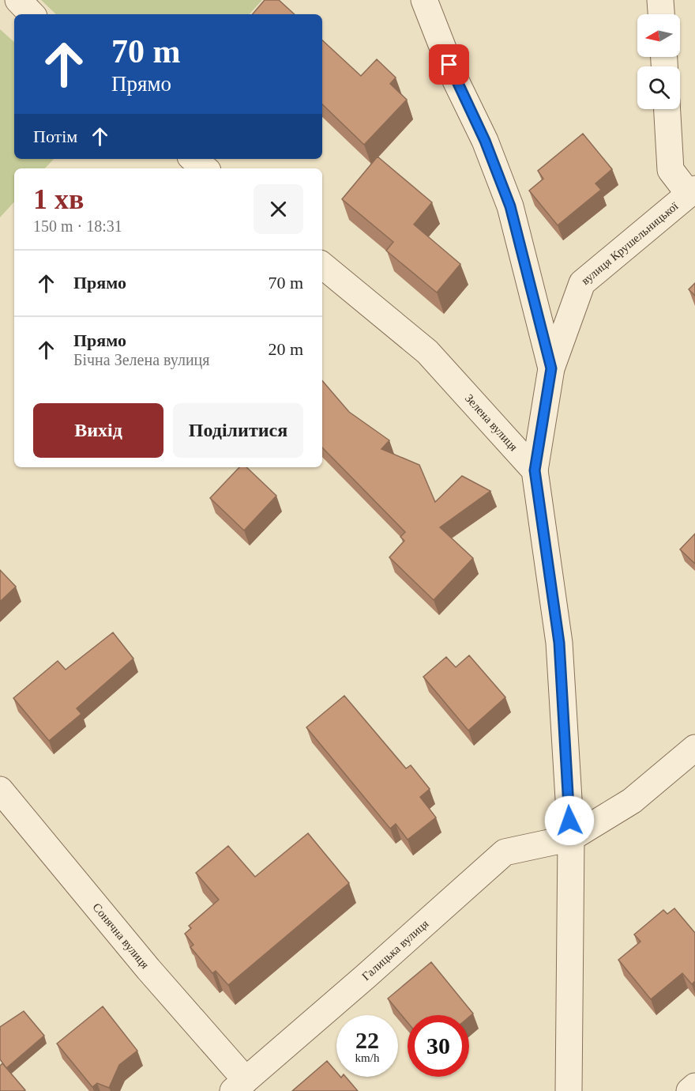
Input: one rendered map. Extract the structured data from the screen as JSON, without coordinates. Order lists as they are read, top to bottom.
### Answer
{
  "streets": {
    "street": [
      "вулиця Крушельницької",
      "Зелена вулиця",
      "Сонячна вулиця",
      "Галицька вулиця"
    ]
  },
  "crossings": [
    ["вулиця Крушельницької", "Зелена вулиця"],
    ["Сонячна вулиця", "Галицька вулиця"]
  ],
  "north": "left",
  "page": {
    "turn": ["70 m", "Прямо"],
    "then": "Потім",
    "heading": ["1 хв", "150 m · 18:31"],
    "list": [
      {
        "name": "Прямо",
        "value": "70 m"
      },
      {
        "name": "Прямо",
        "note": "Бічна Зелена вулиця",
        "value": "20 m"
      }
    ],
    "buttons": ["Вихід", "Поділитися"],
    "speed": "22 km/h",
    "limit": "30"
  }
}
